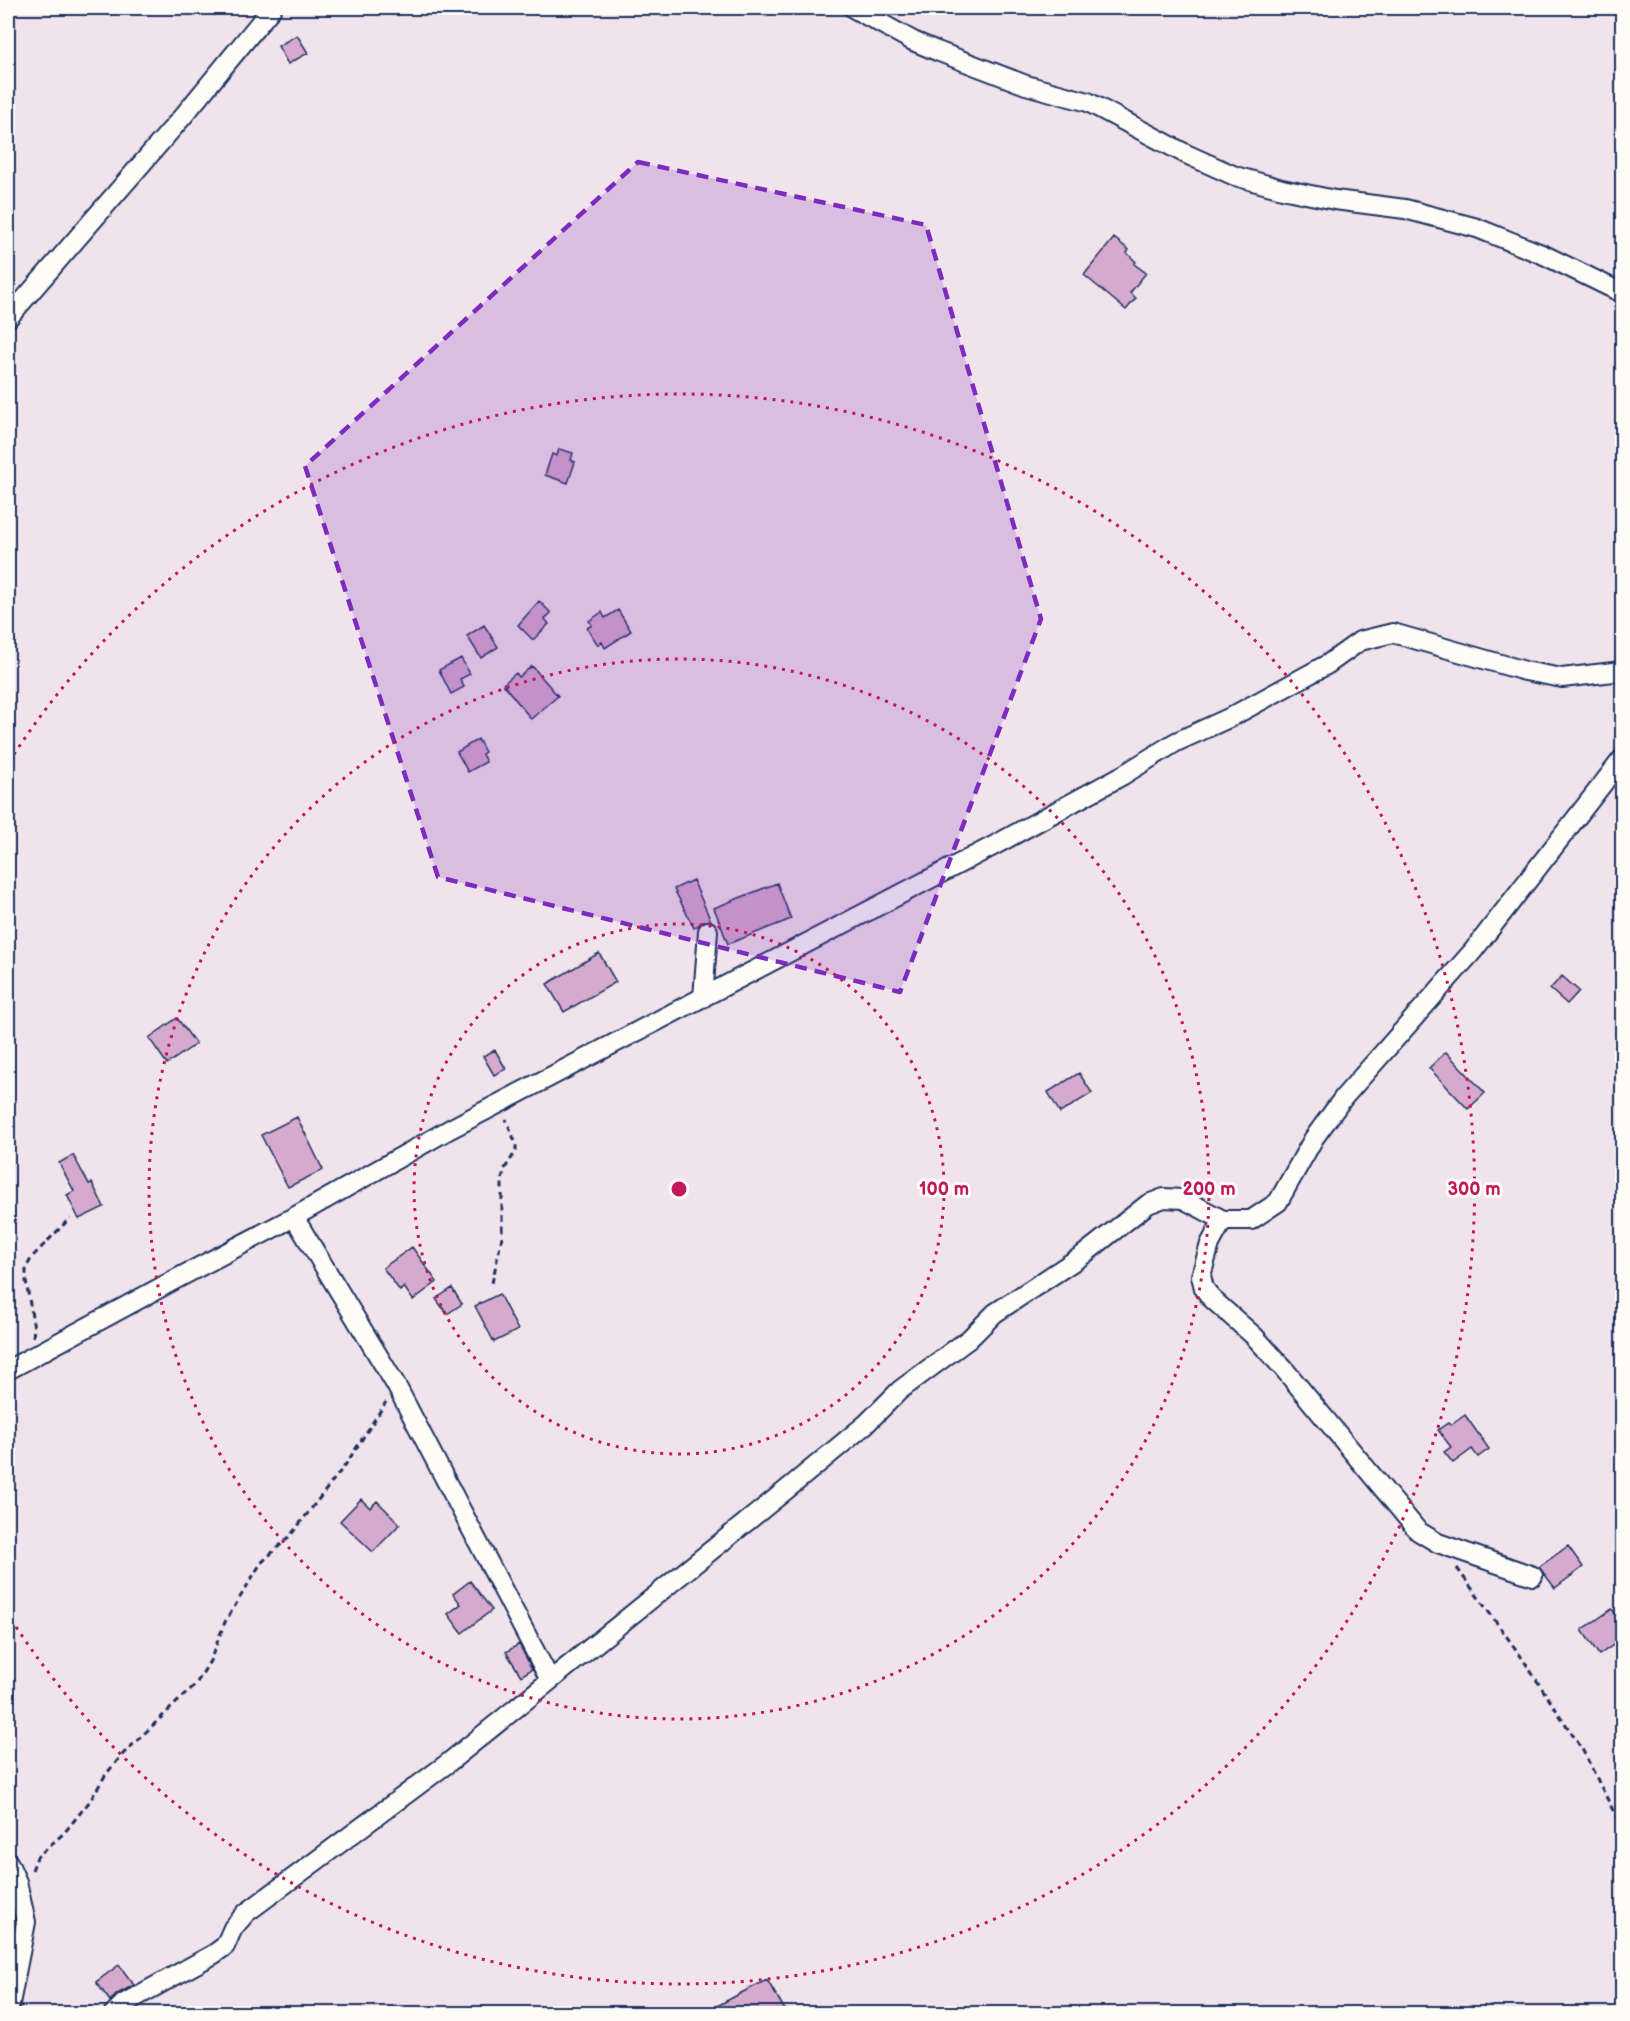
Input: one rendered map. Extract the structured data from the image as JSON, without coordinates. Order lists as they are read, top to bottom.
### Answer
{
  "rings": ["100 m", "200 m", "300 m"]
}
